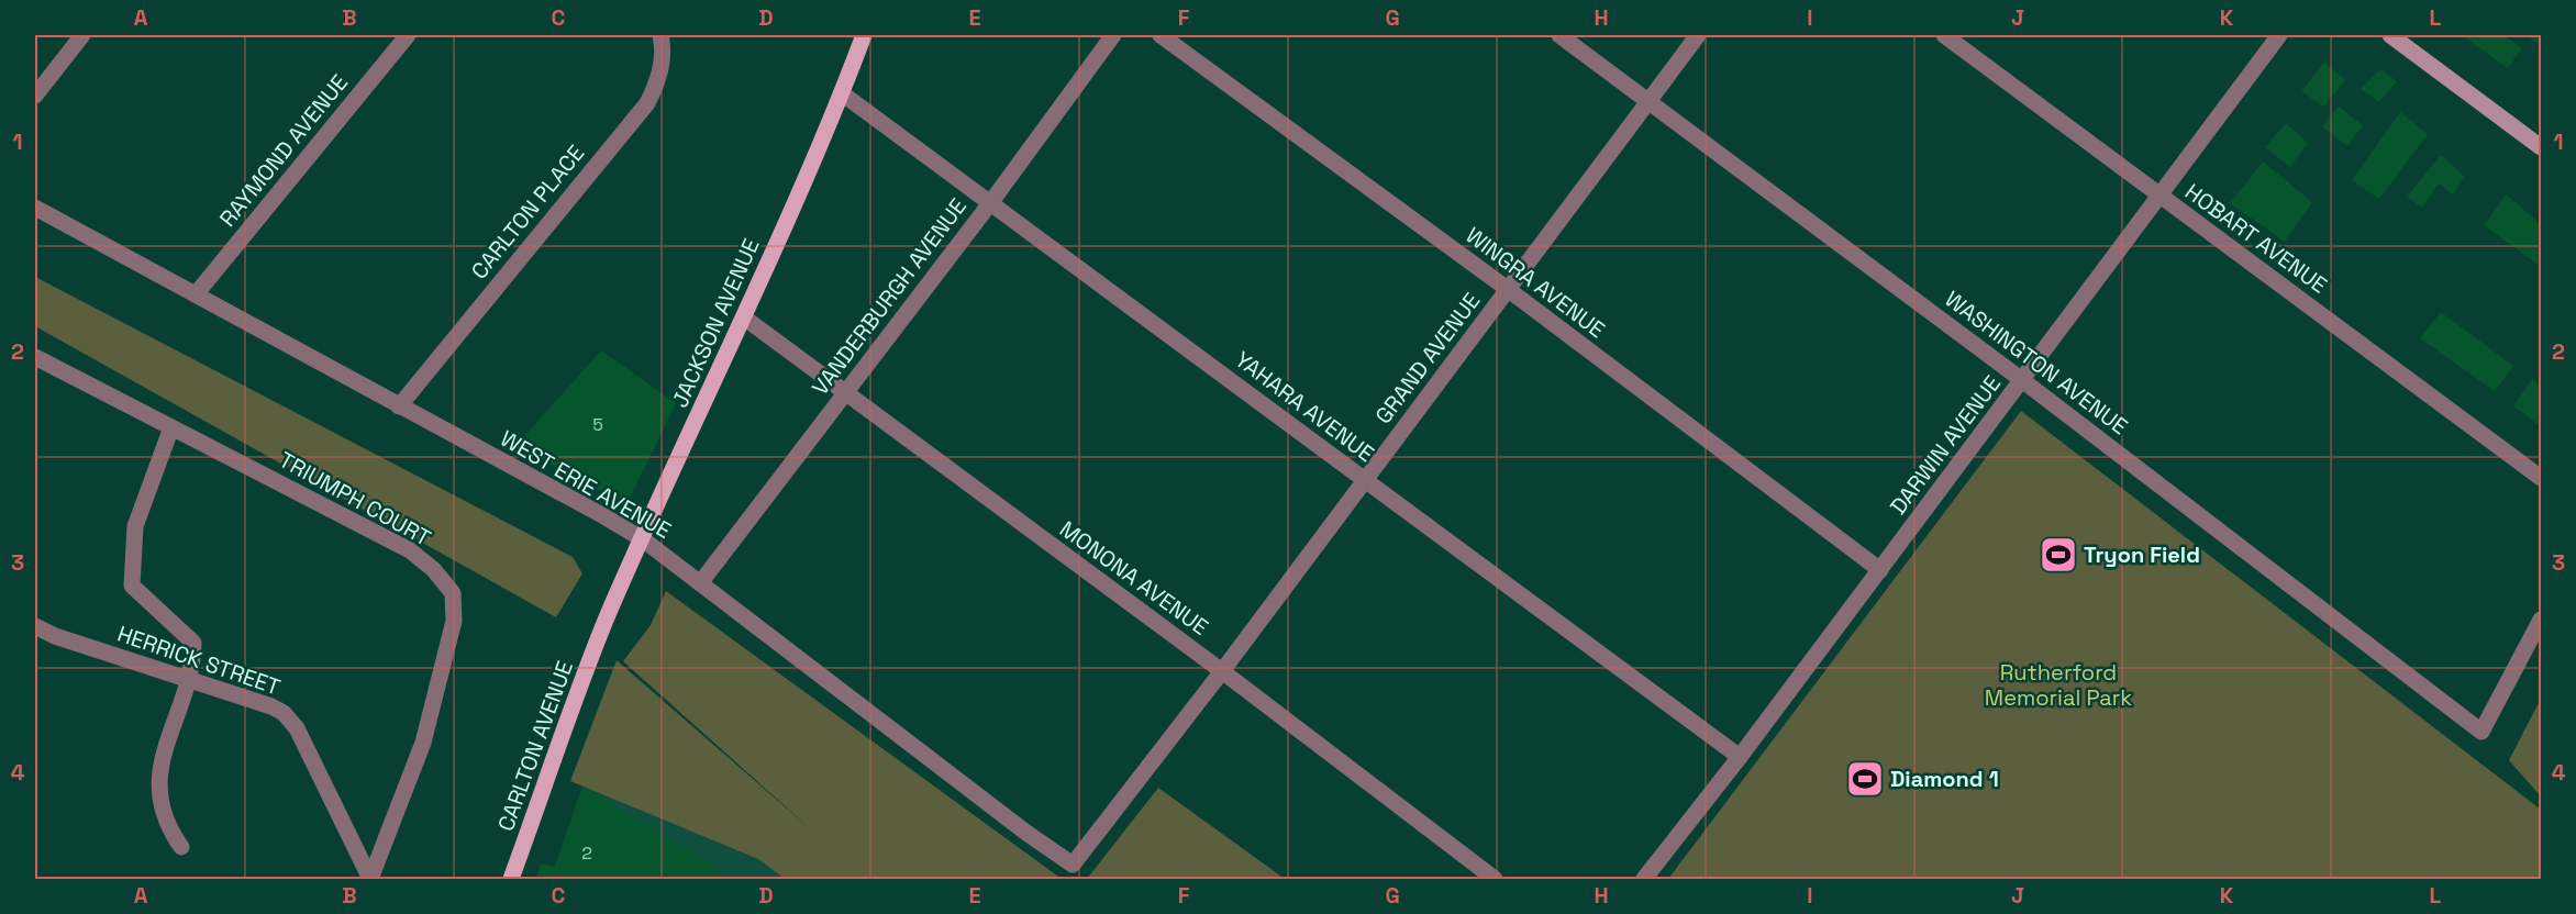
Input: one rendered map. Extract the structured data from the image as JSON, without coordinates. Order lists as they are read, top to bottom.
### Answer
{
  "streets": {
    "main road": ["JACKSON AVENUE", "CARLTON AVENUE"],
    "street": [
      "RAYMOND AVENUE",
      "CARLTON PLACE",
      "HOBART AVENUE",
      "WINGRA AVENUE",
      "VANDERBURGH AVENUE",
      "GRAND AVENUE",
      "WASHINGTON AVENUE",
      "YAHARA AVENUE",
      "DARWIN AVENUE",
      "WEST ERIE AVENUE",
      "TRIUMPH COURT",
      "MONONA AVENUE",
      "HERRICK STREET"
    ]
  },
  "crossings": [
    ["RAYMOND AVENUE", "WEST ERIE AVENUE"],
    ["CARLTON PLACE", "WEST ERIE AVENUE"],
    ["HOBART AVENUE", "DARWIN AVENUE"],
    ["WINGRA AVENUE", "GRAND AVENUE"],
    ["WINGRA AVENUE", "DARWIN AVENUE"],
    ["VANDERBURGH AVENUE", "YAHARA AVENUE"],
    ["VANDERBURGH AVENUE", "WEST ERIE AVENUE"],
    ["VANDERBURGH AVENUE", "MONONA AVENUE"],
    ["JACKSON AVENUE", "YAHARA AVENUE"],
    ["JACKSON AVENUE", "WEST ERIE AVENUE"],
    ["JACKSON AVENUE", "MONONA AVENUE"],
    ["JACKSON AVENUE", "CARLTON AVENUE"],
    ["GRAND AVENUE", "WASHINGTON AVENUE"],
    ["GRAND AVENUE", "YAHARA AVENUE"],
    ["GRAND AVENUE", "WEST ERIE AVENUE"],
    ["GRAND AVENUE", "MONONA AVENUE"],
    ["WASHINGTON AVENUE", "DARWIN AVENUE"],
    ["YAHARA AVENUE", "DARWIN AVENUE"],
    ["TRIUMPH COURT", "HERRICK STREET"]
  ],
  "parks": ["Rutherford Memorial Park"],
  "places": {
    "sports": ["Tryon Field", "Diamond 1"]
  },
  "house_numbers": ["5", "2"],
  "grid": {
    "columns": [
      "A",
      "B",
      "C",
      "D",
      "E",
      "F",
      "G",
      "H",
      "I",
      "J",
      "K",
      "L"
    ],
    "rows": [
      "1",
      "2",
      "3",
      "4"
    ]
  }
}
